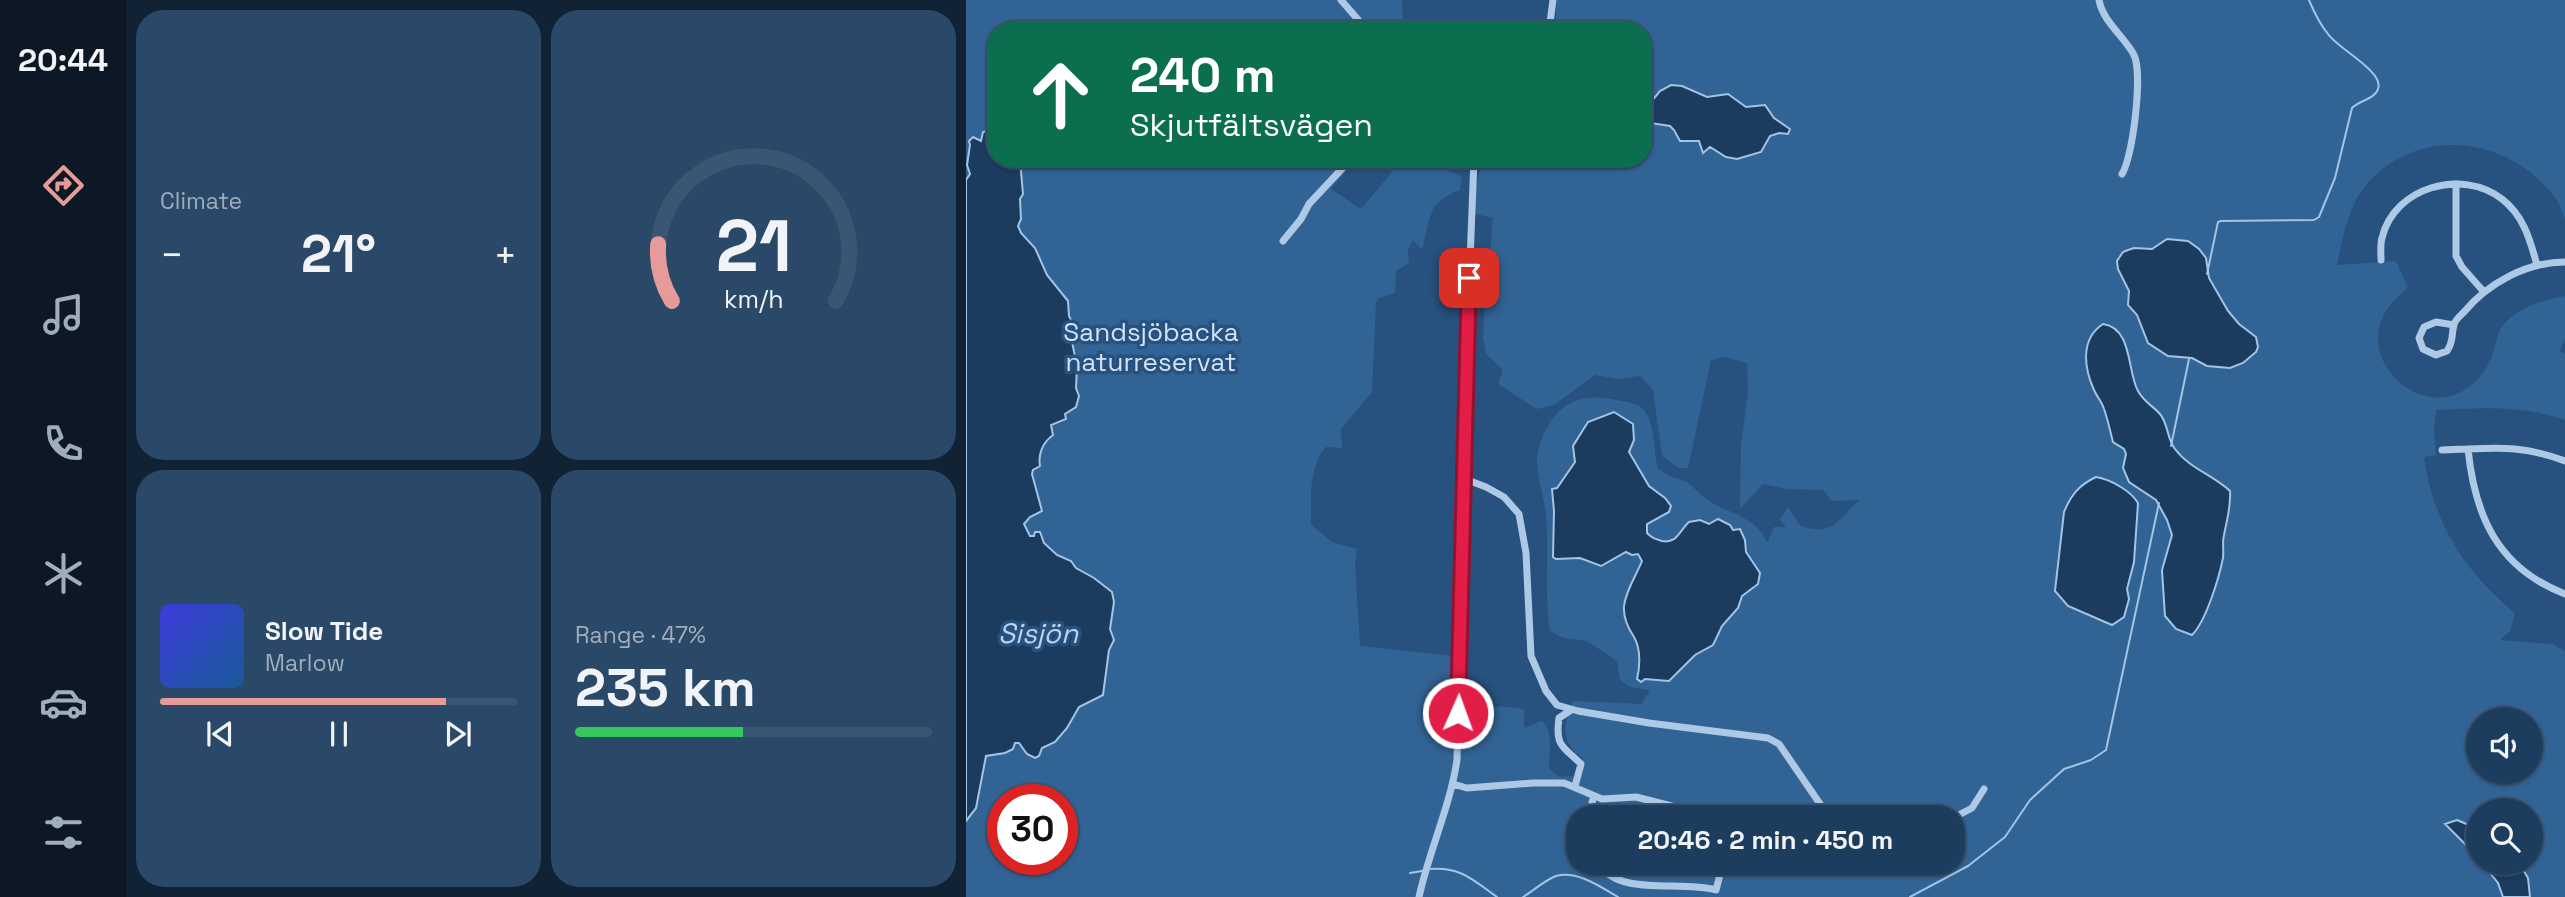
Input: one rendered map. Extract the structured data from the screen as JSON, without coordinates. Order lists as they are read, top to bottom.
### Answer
{
  "water": ["Sisjön"],
  "parks": ["Sandsjöbacka naturreservat"],
  "page": {
    "tabs": "20:44",
    "tile": [
      "Climate",
      ["Range · 47%", "235 km"]
    ],
    "turn": ["240 m", "Skjutfältsvägen"],
    "heat": ["−", "21°", "+"],
    "song": ["Slow Tide", "Marlow"],
    "limit": "30",
    "trip": "20:46 · 2 min · 450 m",
    "gauge": ["21", "km/h"]
  }
}
